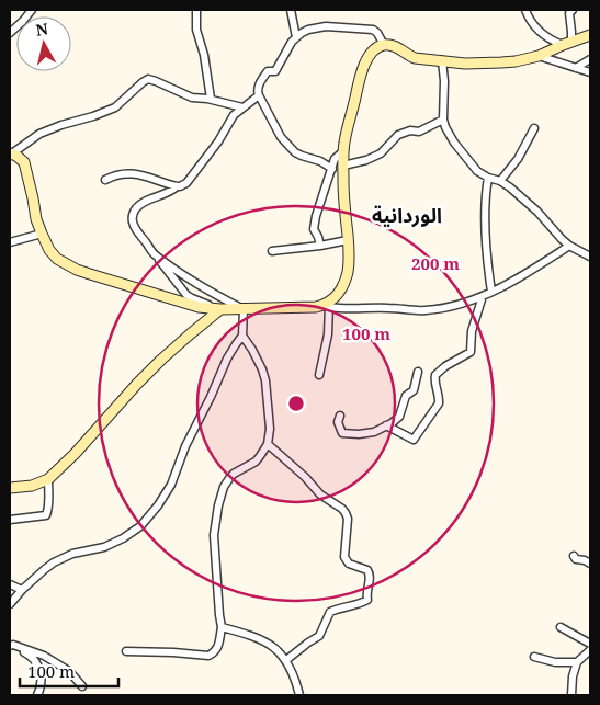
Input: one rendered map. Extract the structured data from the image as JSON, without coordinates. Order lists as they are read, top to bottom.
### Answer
{
  "districts": ["الوردانية"],
  "scale_bar": "100 m",
  "north": "top",
  "rings": ["200 m", "100 m"]
}
